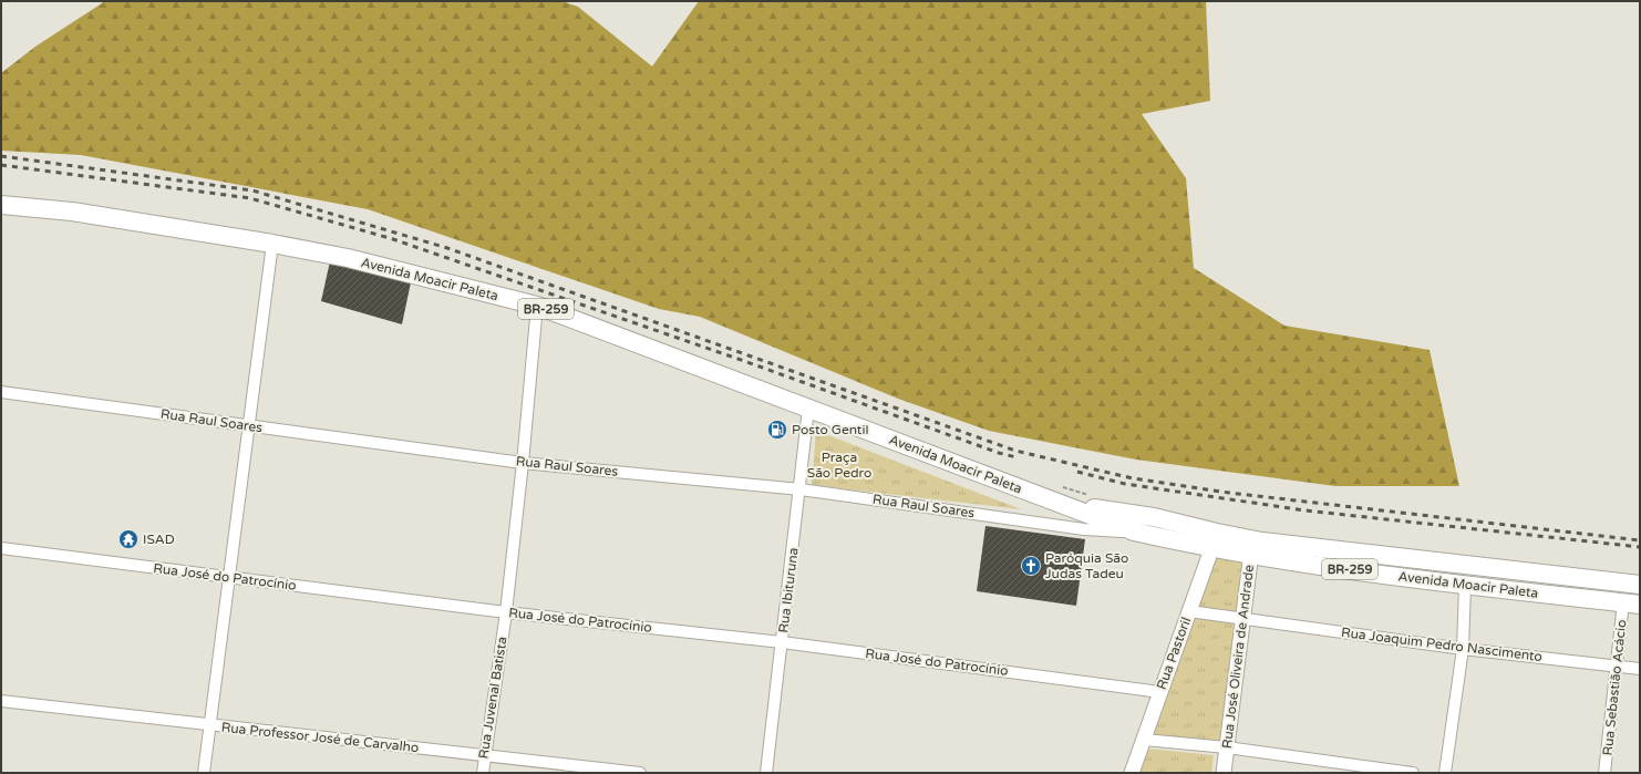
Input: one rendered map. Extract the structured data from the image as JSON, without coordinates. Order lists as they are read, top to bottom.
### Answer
{
  "streets": {
    "main road": ["Avenida Moacir Paleta", "BR-259"],
    "street": [
      "Rua Raul Soares",
      "Rua José do Patrocínio",
      "Rua Ibituruna",
      "Rua Joaquim Pedro Nascimento",
      "Rua Pastoril",
      "Rua José Oliveira de Andrade",
      "Rua Sebastião Acácio",
      "Rua Juvenal Batista",
      "Rua Professor José de Carvalho"
    ]
  },
  "crossings": [
    ["Avenida Moacir Paleta", "Rua Raul Soares"],
    ["Avenida Moacir Paleta", "Rua Ibituruna"],
    ["Avenida Moacir Paleta", "Rua Pastoril"],
    ["Avenida Moacir Paleta", "Rua José Oliveira de Andrade"],
    ["Avenida Moacir Paleta", "Rua Sebastião Acácio"],
    ["Avenida Moacir Paleta", "Rua Juvenal Batista"],
    ["Rua Raul Soares", "Rua Ibituruna"],
    ["Rua Raul Soares", "Rua Juvenal Batista"],
    ["Rua José do Patrocínio", "Rua Ibituruna"],
    ["Rua José do Patrocínio", "Rua Pastoril"],
    ["Rua José do Patrocínio", "Rua Juvenal Batista"],
    ["Rua Joaquim Pedro Nascimento", "Rua Pastoril"],
    ["Rua Joaquim Pedro Nascimento", "Rua José Oliveira de Andrade"],
    ["Rua Joaquim Pedro Nascimento", "Rua Sebastião Acácio"],
    ["Rua Juvenal Batista", "Rua Professor José de Carvalho"]
  ],
  "parks": ["Praça São Pedro"],
  "places": {
    "fuel station": ["Posto Gentil"],
    "temple": ["ISAD"],
    "church": ["Paróquia São Judas Tadeu"]
  }
}
